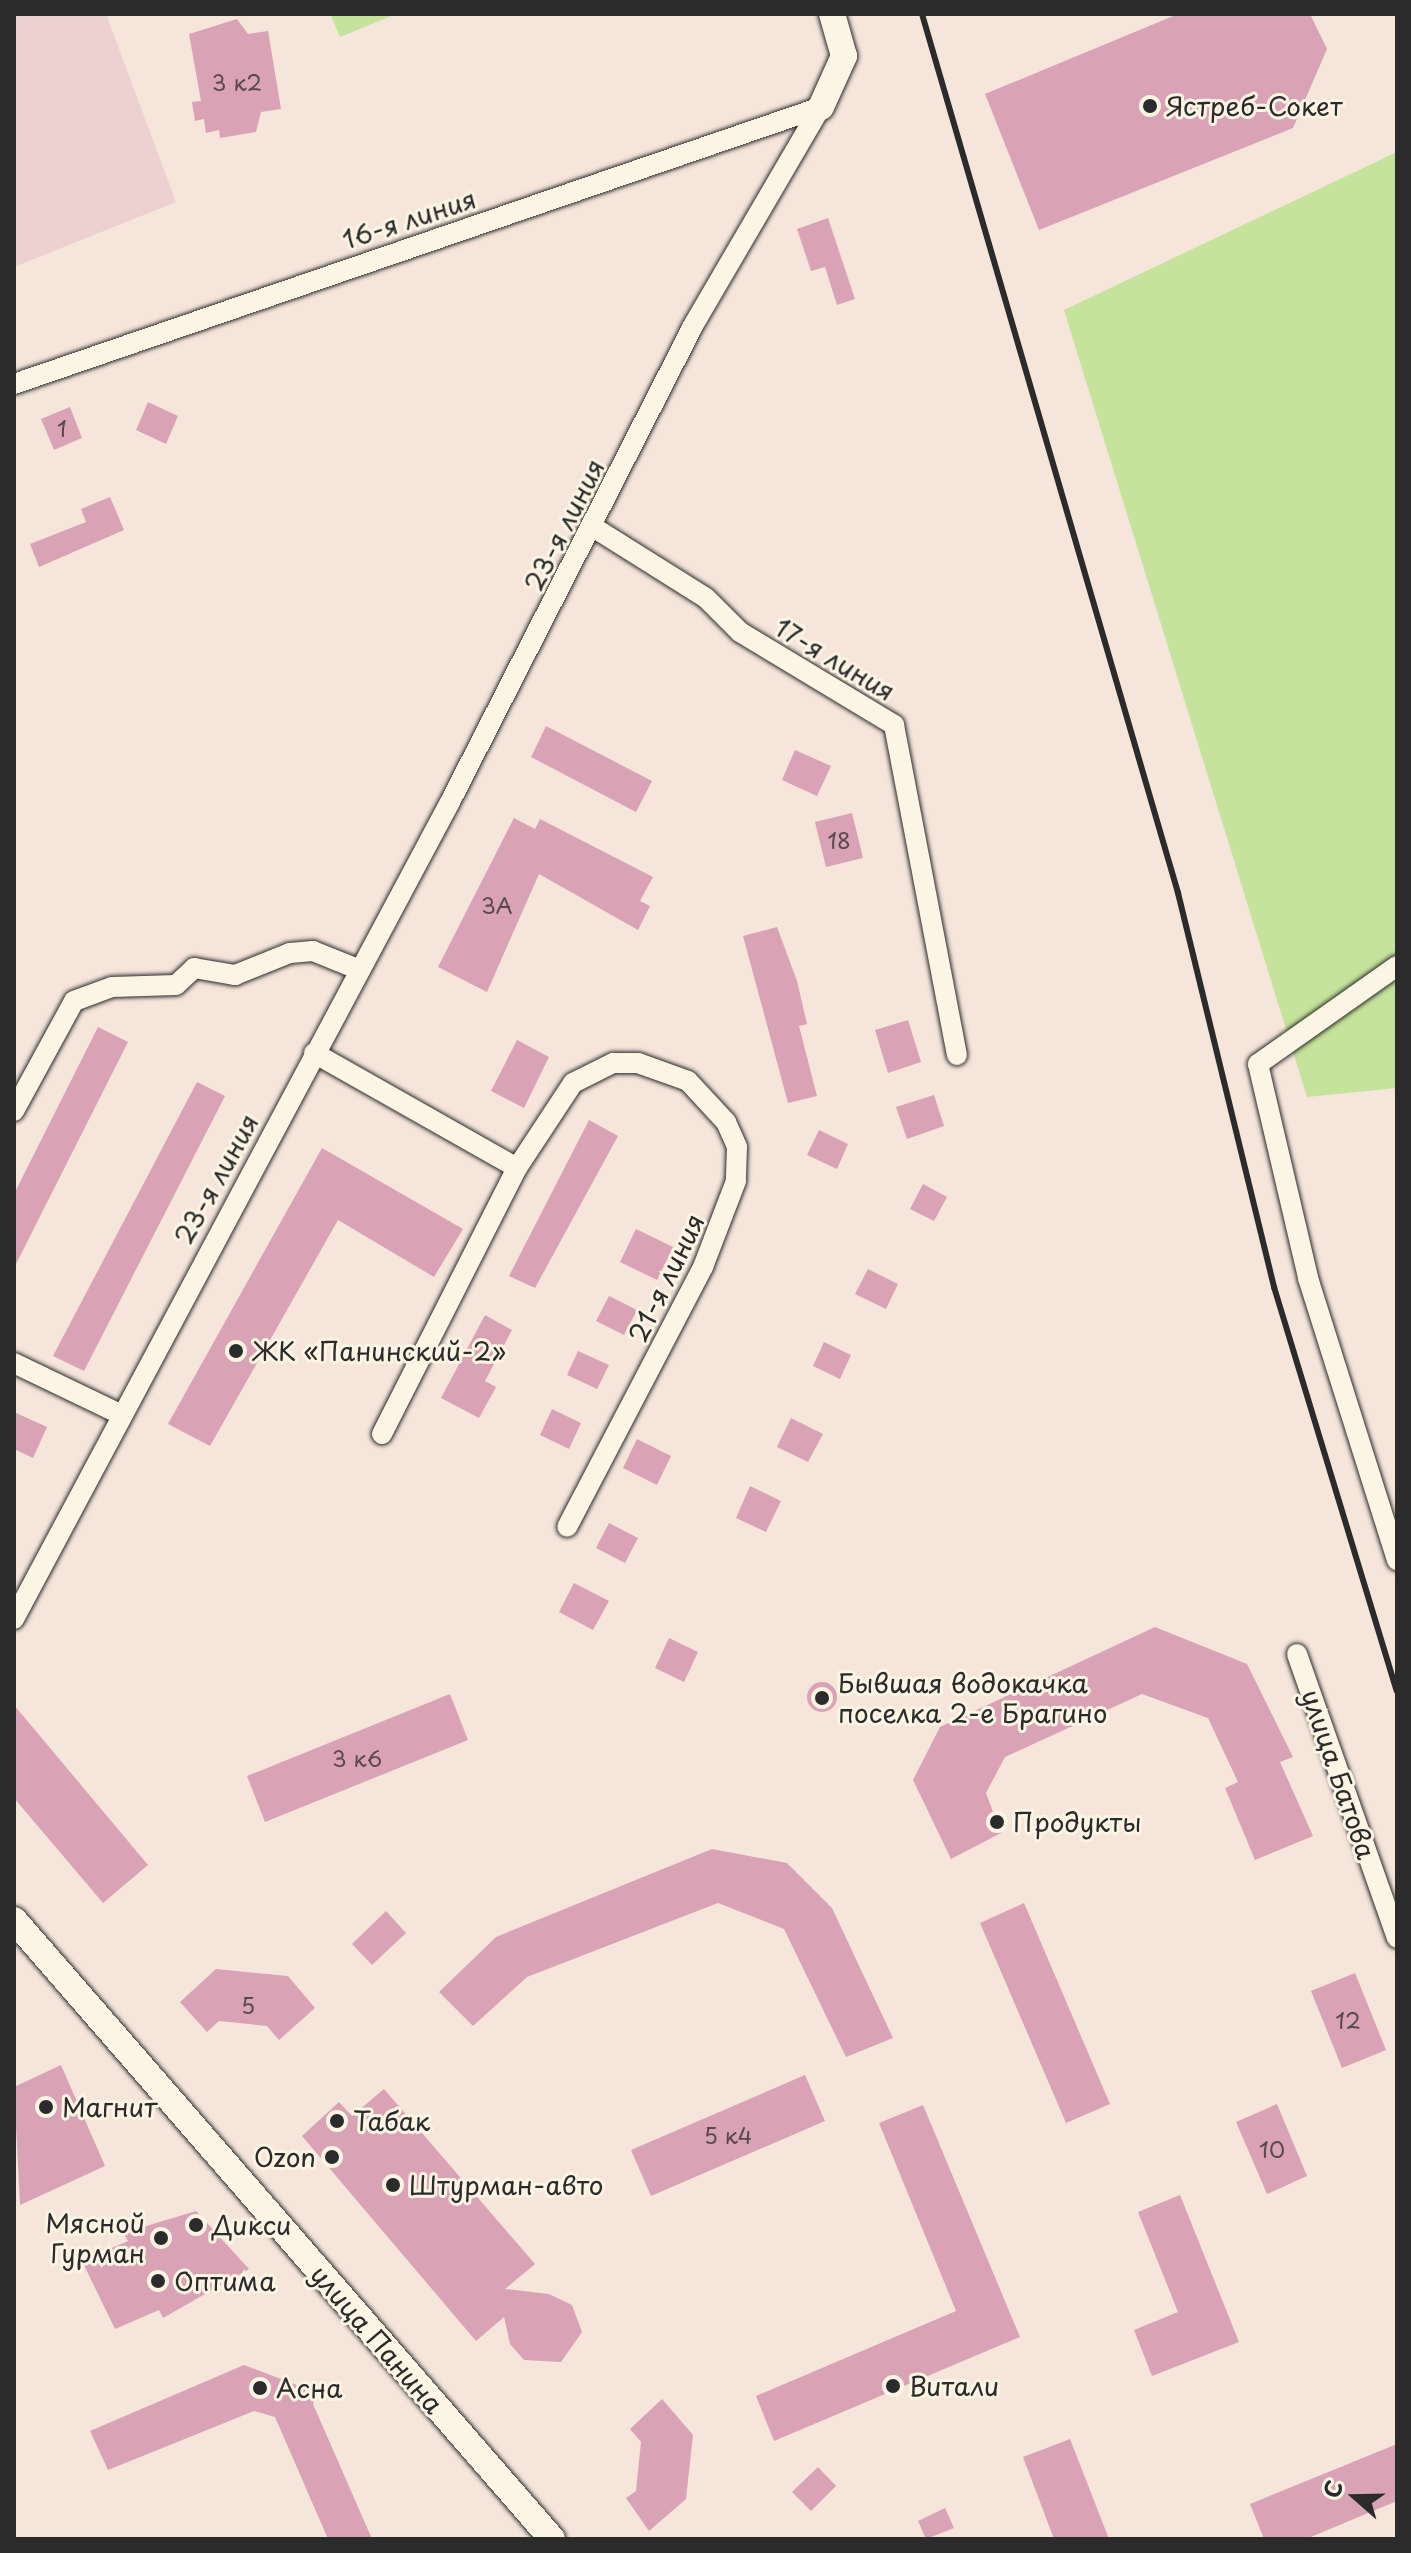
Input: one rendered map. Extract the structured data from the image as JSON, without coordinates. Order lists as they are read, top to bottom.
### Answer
{
  "streets": {
    "street": [
      "16-я линия",
      "23-я линия",
      "17-я линия",
      "21-я линия",
      "улица Батова",
      "улица Панина"
    ]
  },
  "crossings": [
    ["16-я линия", "23-я линия"],
    ["23-я линия", "17-я линия"]
  ],
  "places": [
    "Ястреб-Сокет",
    "ЖК «Панинский-2»",
    "Бывшая водокачка поселка 2-е Брагино",
    "Продукты",
    "Магнит",
    "Табак",
    "Ozon",
    "Штурман-авто",
    "Дикси",
    "Мясной Гурман",
    "Оптима",
    "Витали",
    "Асна"
  ],
  "house_numbers": [
    "3 к2",
    "1",
    "18",
    "3А",
    "3 к6",
    "5",
    "12",
    "5 к4",
    "10"
  ],
  "north": "left"
}
